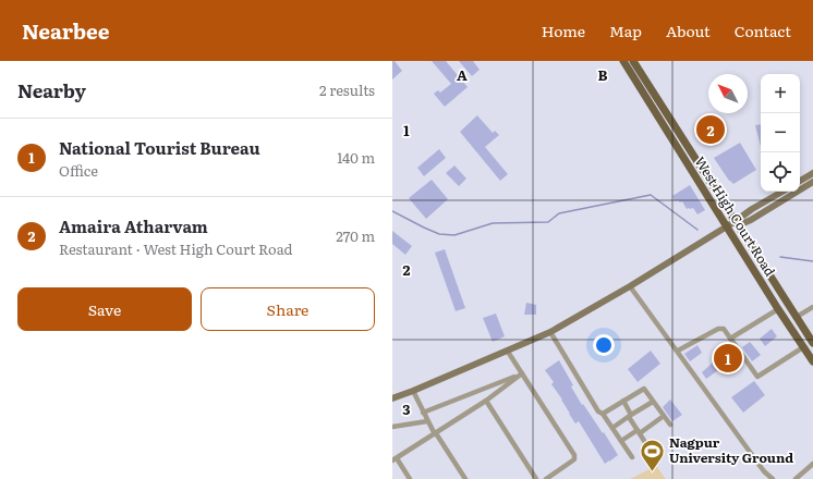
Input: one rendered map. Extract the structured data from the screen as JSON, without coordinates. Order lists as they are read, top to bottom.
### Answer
{
  "streets": {
    "main road": ["West High Court Road"]
  },
  "places": {
    "sports": ["Nagpur University Ground"]
  },
  "north": "top left",
  "page": {
    "header": "Nearbee",
    "nav": [
      "Home",
      "Map",
      "About",
      "Contact"
    ],
    "heading": ["Nearby", "2 results"],
    "map_buttons": ["+", "−"],
    "pins": ["2", "1"],
    "list": [
      {
        "mark": "1",
        "name": "National Tourist Bureau",
        "note": "Office",
        "value": "140 m"
      },
      {
        "mark": "2",
        "name": "Amaira Atharvam",
        "note": "Restaurant · West High Court Road",
        "value": "270 m"
      }
    ],
    "buttons": ["Save", "Share"]
  },
  "grid": {
    "columns": ["A", "B"],
    "rows": ["1", "2", "3"]
  }
}
